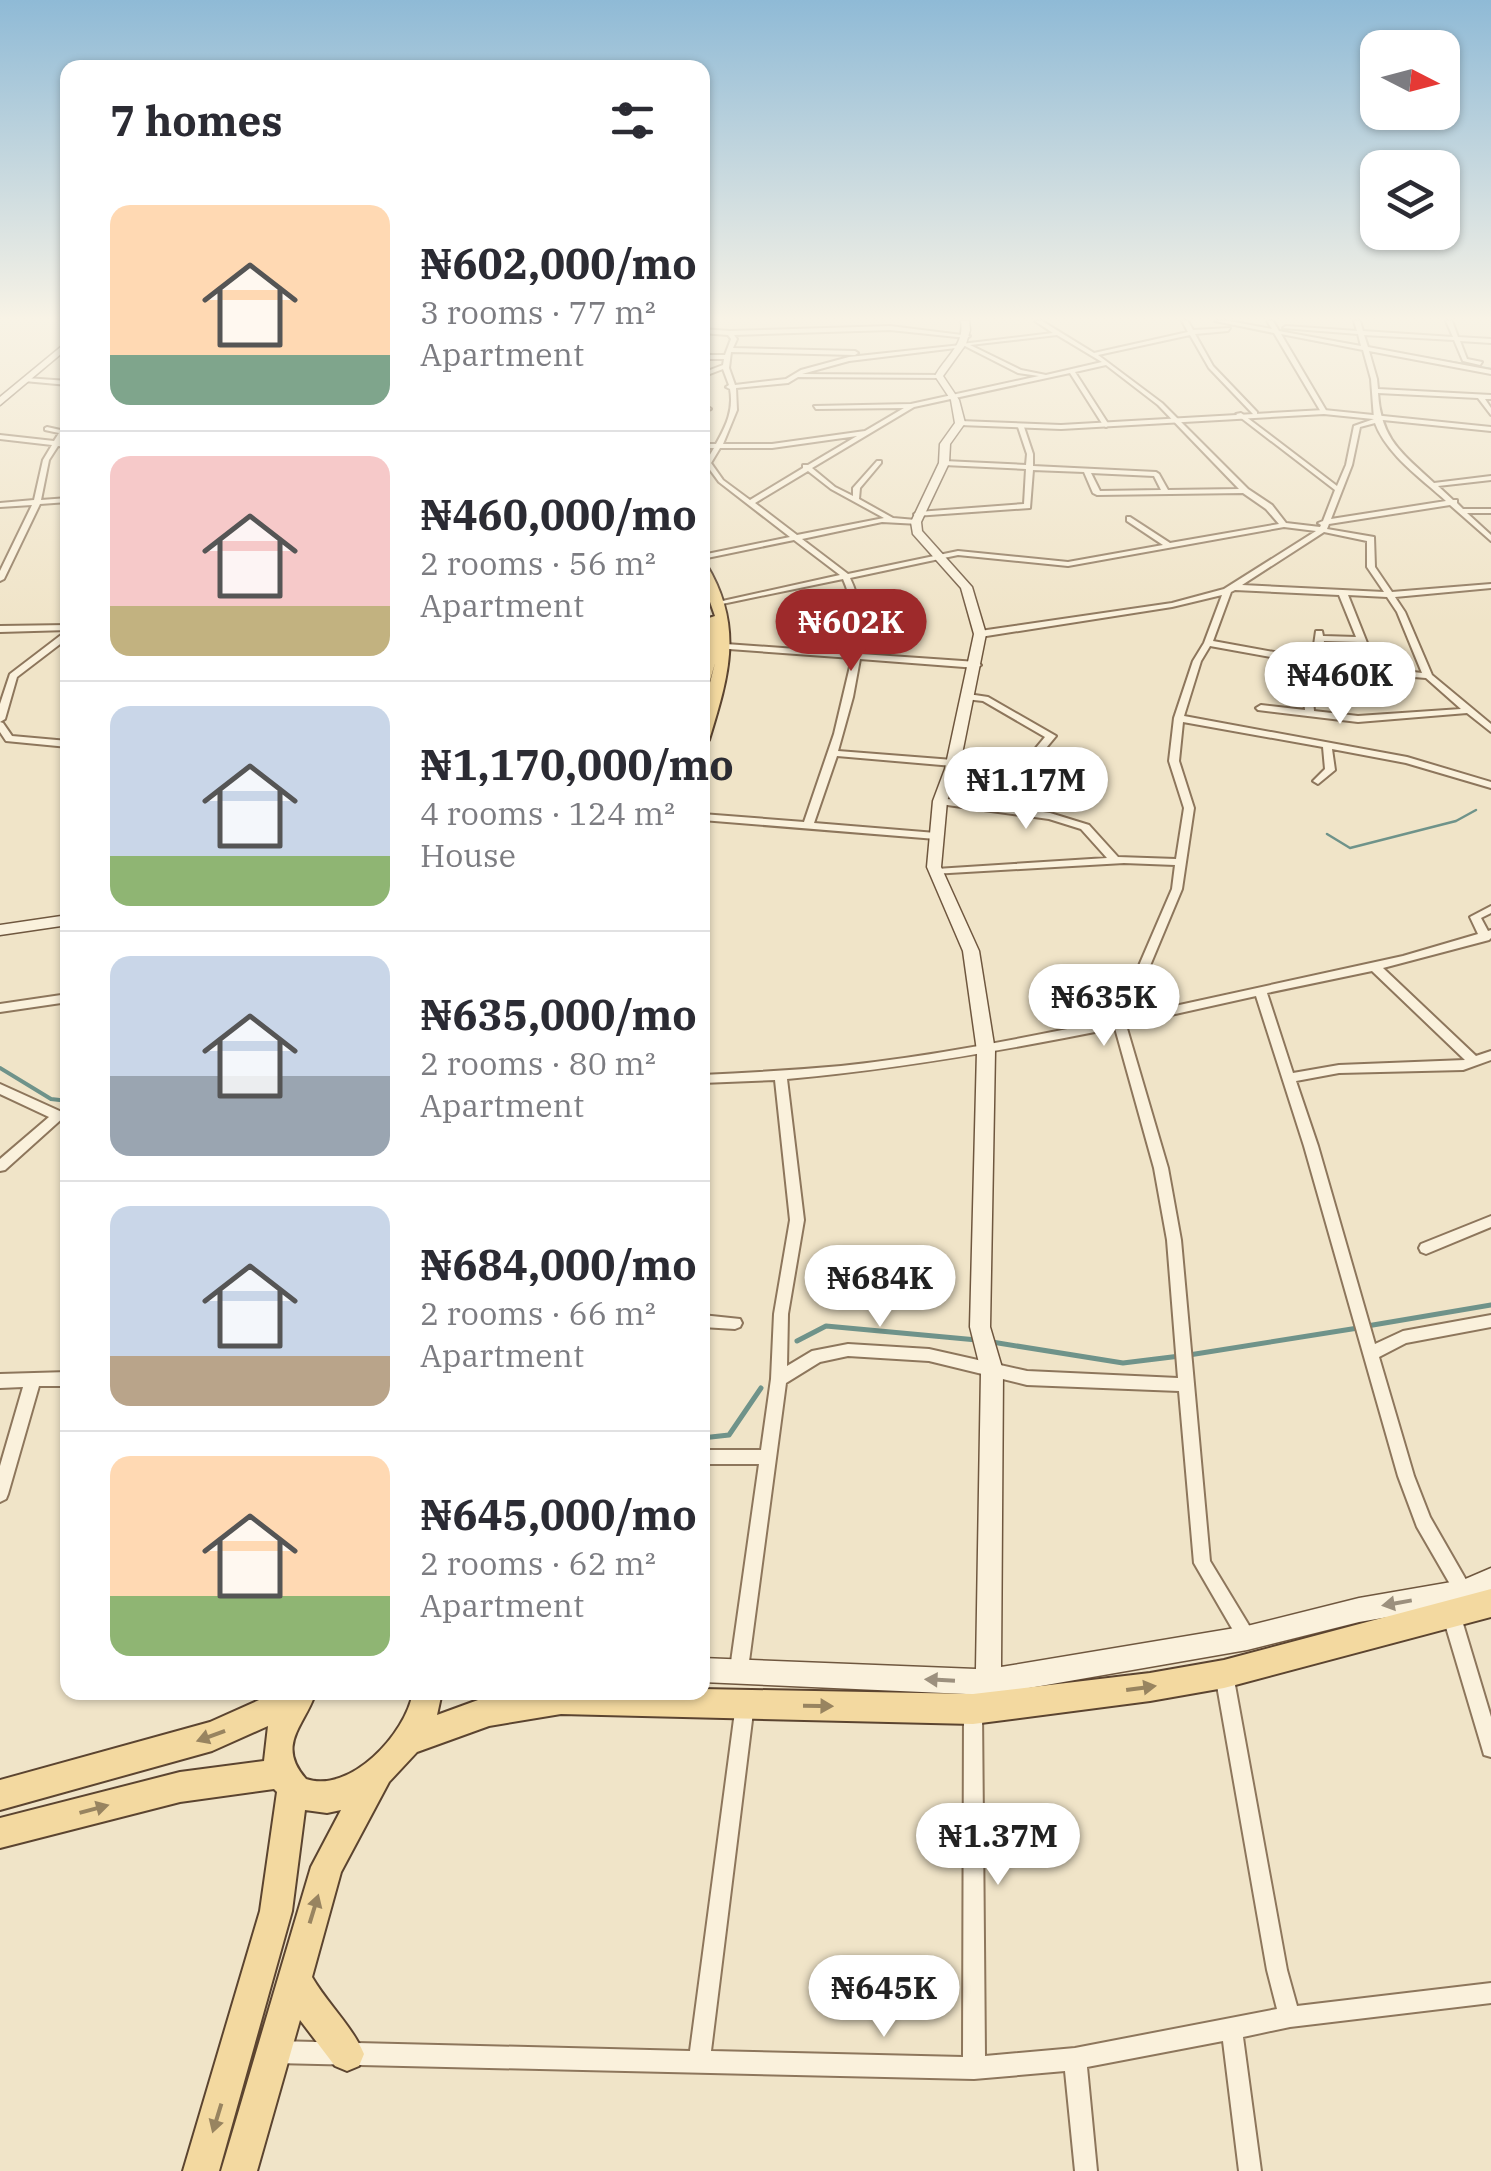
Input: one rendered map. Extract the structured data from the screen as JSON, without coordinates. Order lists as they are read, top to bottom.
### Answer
{
  "north": "right",
  "page": {
    "heading": "7 homes",
    "list": [
      {
        "name": "₦602,000/mo",
        "note": "3 rooms · 77 m² · Apartment"
      },
      {
        "name": "₦460,000/mo",
        "note": "2 rooms · 56 m² · Apartment"
      },
      {
        "name": "₦1,170,000/mo",
        "note": "4 rooms · 124 m² · House"
      },
      {
        "name": "₦635,000/mo",
        "note": "2 rooms · 80 m² · Apartment"
      },
      {
        "name": "₦684,000/mo",
        "note": "2 rooms · 66 m² · Apartment"
      },
      {
        "name": "₦645,000/mo",
        "note": "2 rooms · 62 m² · Apartment"
      }
    ],
    "price": [
      "₦602K",
      "₦460K",
      "₦1.17M",
      "₦635K",
      "₦684K",
      "₦1.37M",
      "₦645K"
    ]
  }
}
